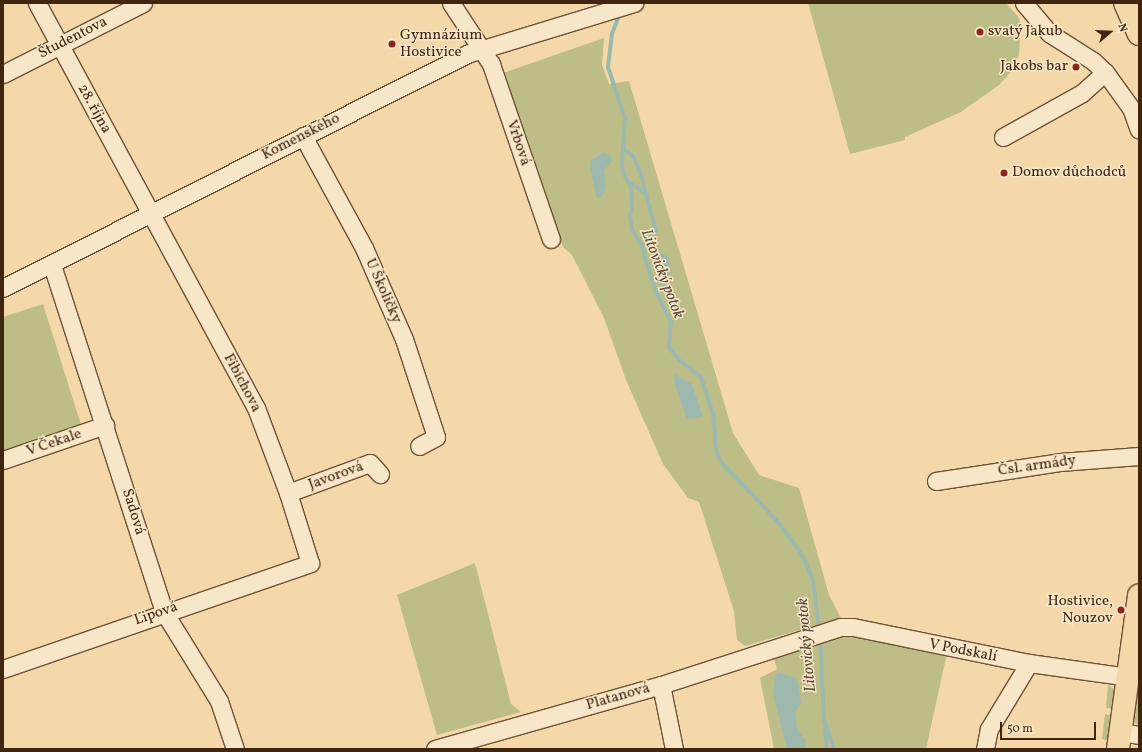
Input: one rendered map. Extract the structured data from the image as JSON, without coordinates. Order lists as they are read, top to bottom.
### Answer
{
  "streets": {
    "street": [
      "Študentova",
      "28. října",
      "Komenského",
      "Vrbová",
      "U Školičky",
      "Fibichova",
      "V Čekale",
      "Čsl. armády",
      "Javorová",
      "Sadová",
      "Lipová",
      "V Podskalí",
      "Platanová"
    ]
  },
  "crossings": [
    ["Študentova", "28. října"],
    ["28. října", "Komenského"],
    ["28. října", "Fibichova"],
    ["Komenského", "Vrbová"],
    ["Komenského", "U Školičky"],
    ["Komenského", "Fibichova"],
    ["Komenského", "Sadová"],
    ["Fibichova", "Javorová"],
    ["Fibichova", "Lipová"],
    ["V Čekale", "Sadová"],
    ["Sadová", "Lipová"],
    ["V Podskalí", "Platanová"]
  ],
  "water": ["Litovický potok"],
  "places": [
    "svatý Jakub",
    "Gymnázium Hostivice",
    "Jakobs bar",
    "Domov důchodců",
    "Hostivice, Nouzov"
  ],
  "scale_bar": "50 m",
  "north": "right"
}
